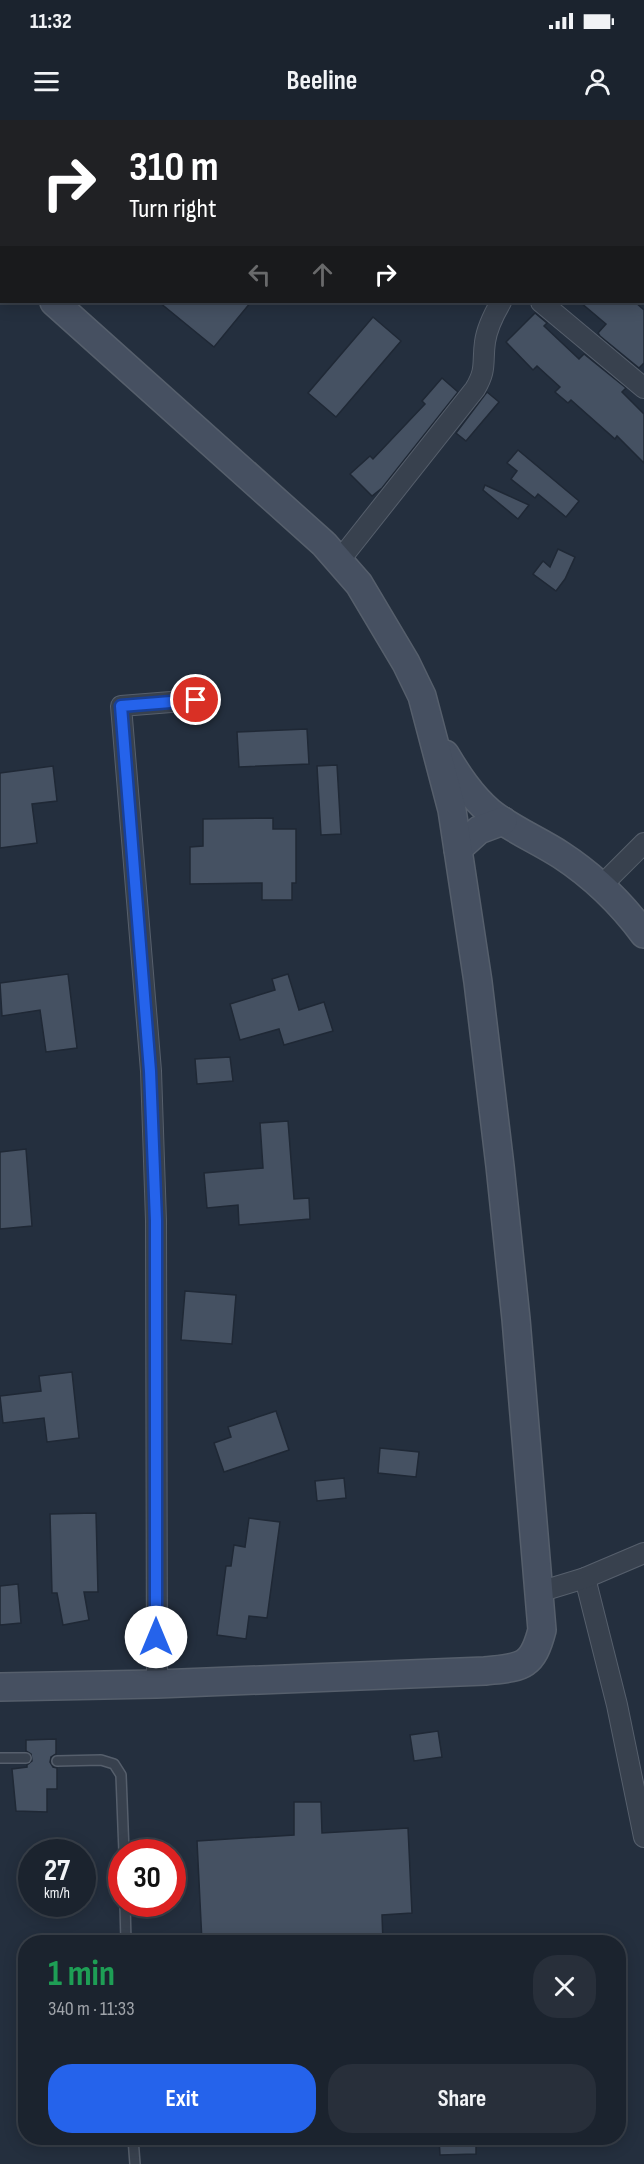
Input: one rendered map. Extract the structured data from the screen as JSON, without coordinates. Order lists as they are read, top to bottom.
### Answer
{
  "page": {
    "status": "11:32",
    "header": "Beeline",
    "turn": ["310 m", "Turn right"],
    "speed": "27 km/h",
    "limit": "30",
    "heading": ["1 min", "340 m · 11:33"],
    "buttons": ["Exit", "Share"]
  }
}
